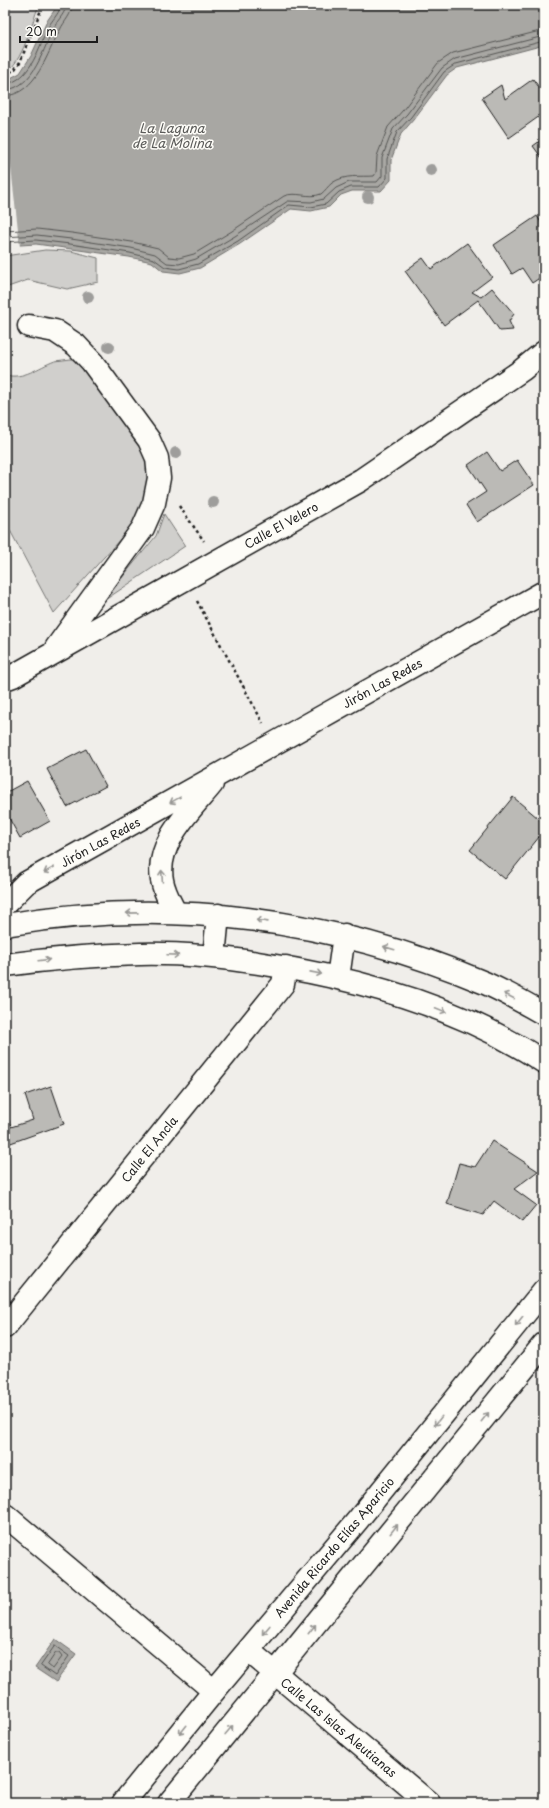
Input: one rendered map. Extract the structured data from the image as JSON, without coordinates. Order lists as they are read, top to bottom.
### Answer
{
  "streets": {
    "street": [
      "Calle El Velero",
      "Jirón Las Redes",
      "Calle El Ancla",
      "Avenida Ricardo Elías Aparicio",
      "Calle Las Islas Aleutianas"
    ]
  },
  "crossings": [
    ["Avenida Ricardo Elías Aparicio", "Calle Las Islas Aleutianas"]
  ],
  "water": ["La Laguna de La Molina"],
  "scale_bar": "20 m"
}
